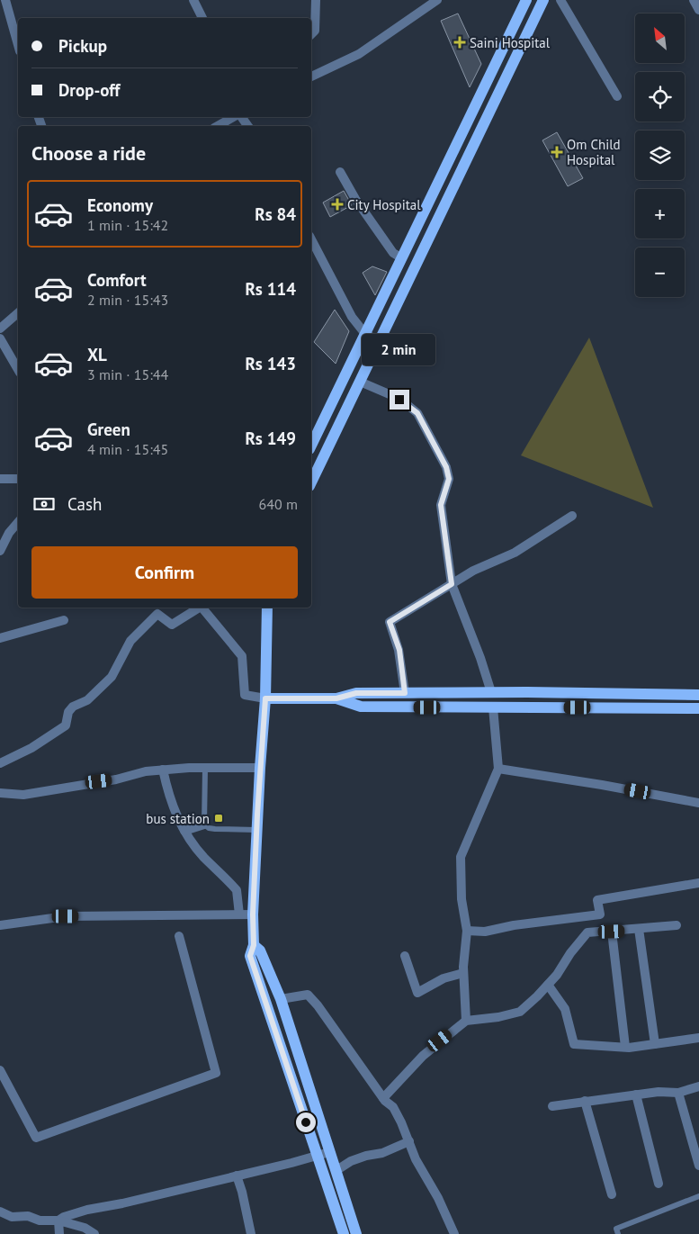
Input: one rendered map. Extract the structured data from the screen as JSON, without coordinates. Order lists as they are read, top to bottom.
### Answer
{
  "places": {
    "health": ["Saini Hospital", "Om Child Hospital", "City Hospital"],
    "transit": ["bus station"]
  },
  "north": "top left",
  "page": {
    "map_buttons": ["+", "−"],
    "banner": ["Pickup", "Drop-off"],
    "heading": "Choose a ride",
    "list": [
      {
        "name": "Economy",
        "note": "1 min · 15:42",
        "value": "Rs 84"
      },
      {
        "name": "Comfort",
        "note": "2 min · 15:43",
        "value": "Rs 114"
      },
      {
        "name": "XL",
        "note": "3 min · 15:44",
        "value": "Rs 143"
      },
      {
        "name": "Green",
        "note": "4 min · 15:45",
        "value": "Rs 149"
      }
    ],
    "bubble": "2 min",
    "pay": ["Cash", "640 m"],
    "buttons": "Confirm"
  }
}
